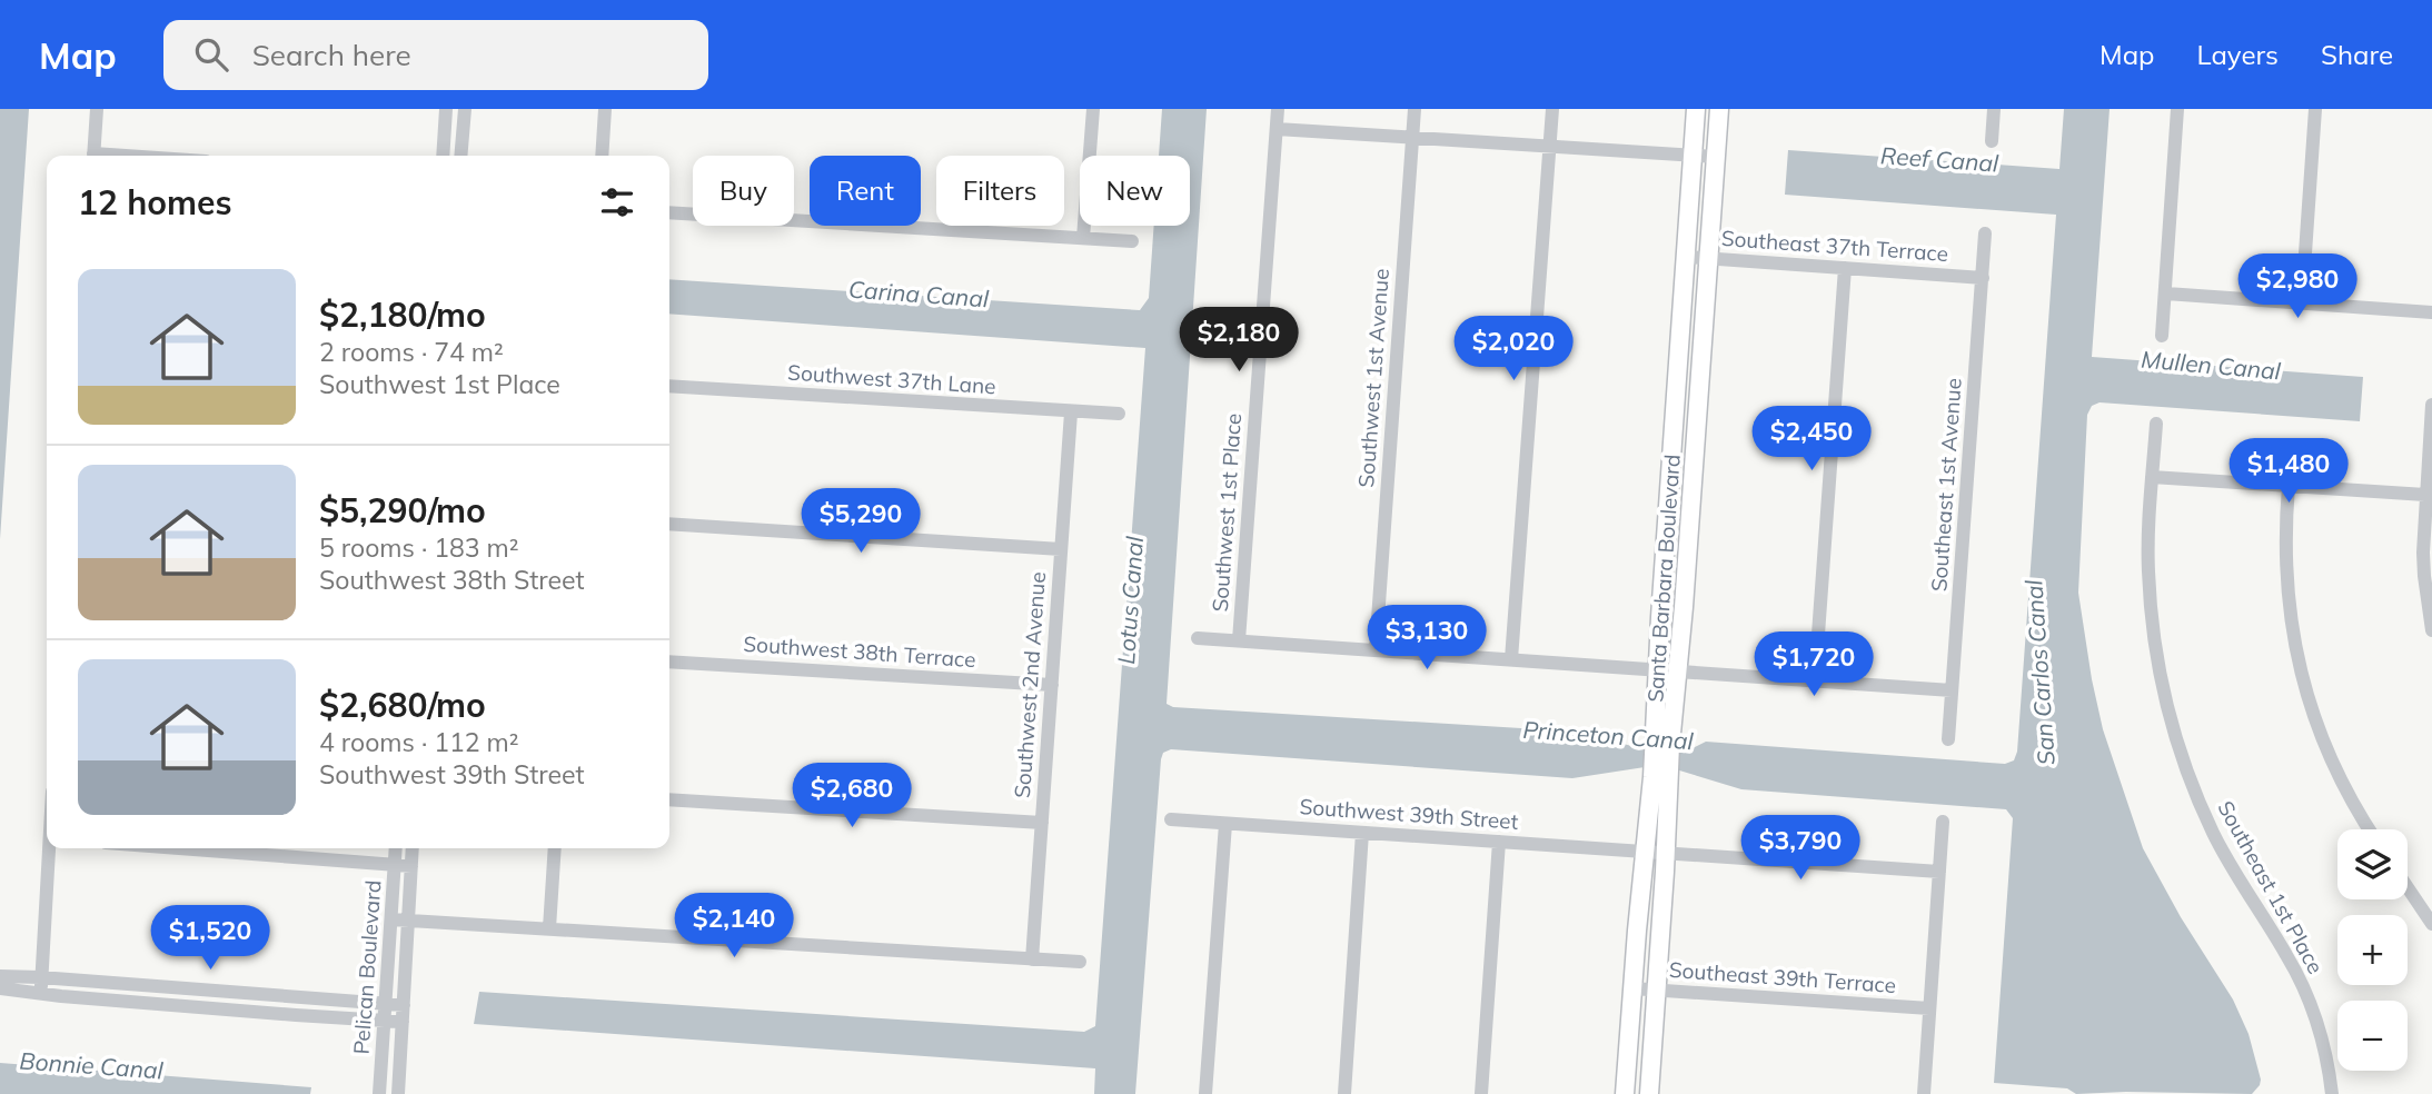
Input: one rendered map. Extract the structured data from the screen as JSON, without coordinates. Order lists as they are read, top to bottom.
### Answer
{
  "streets": {
    "main road": ["Santa Barbara Boulevard"],
    "street": [
      "Southeast 37th Terrace",
      "Southwest 1st Avenue",
      "Southwest 37th Lane",
      "Southeast 1st Avenue",
      "Southwest 1st Place",
      "Southwest 38th Terrace",
      "Southwest 2nd Avenue",
      "Southwest 39th Street",
      "Southeast 1st Place",
      "Pelican Boulevard",
      "Southeast 39th Terrace"
    ]
  },
  "crossings": [
    ["Southeast 37th Terrace", "Southeast 1st Avenue"],
    ["Southeast 37th Terrace", "Santa Barbara Boulevard"],
    ["Southwest 37th Lane", "Southwest 2nd Avenue"],
    ["Santa Barbara Boulevard", "Southwest 39th Street"],
    ["Santa Barbara Boulevard", "Southeast 39th Terrace"],
    ["Southwest 38th Terrace", "Southwest 2nd Avenue"]
  ],
  "water": [
    "Reef Canal",
    "Carina Canal",
    "Mullen Canal",
    "Lotus Canal",
    "San Carlos Canal",
    "Princeton Canal",
    "Bonnie Canal"
  ],
  "page": {
    "header": "Map",
    "search": "Search here",
    "nav": ["Map", "Layers", "Share"],
    "chip": [
      "Buy",
      "Rent",
      "Filters",
      "New"
    ],
    "heading": "12 homes",
    "list": [
      {
        "name": "$2,180/mo",
        "note": "2 rooms · 74 m² · Southwest 1st Place"
      },
      {
        "name": "$5,290/mo",
        "note": "5 rooms · 183 m² · Southwest 38th Street"
      },
      {
        "name": "$2,680/mo",
        "note": "4 rooms · 112 m² · Southwest 39th Street"
      }
    ],
    "price": [
      "$2,980",
      "$2,180",
      "$2,020",
      "$2,450",
      "$1,480",
      "$5,290",
      "$3,130",
      "$1,720",
      "$2,680",
      "$3,790",
      "$2,140",
      "$1,520"
    ],
    "map_buttons": ["+", "−"]
  }
}
